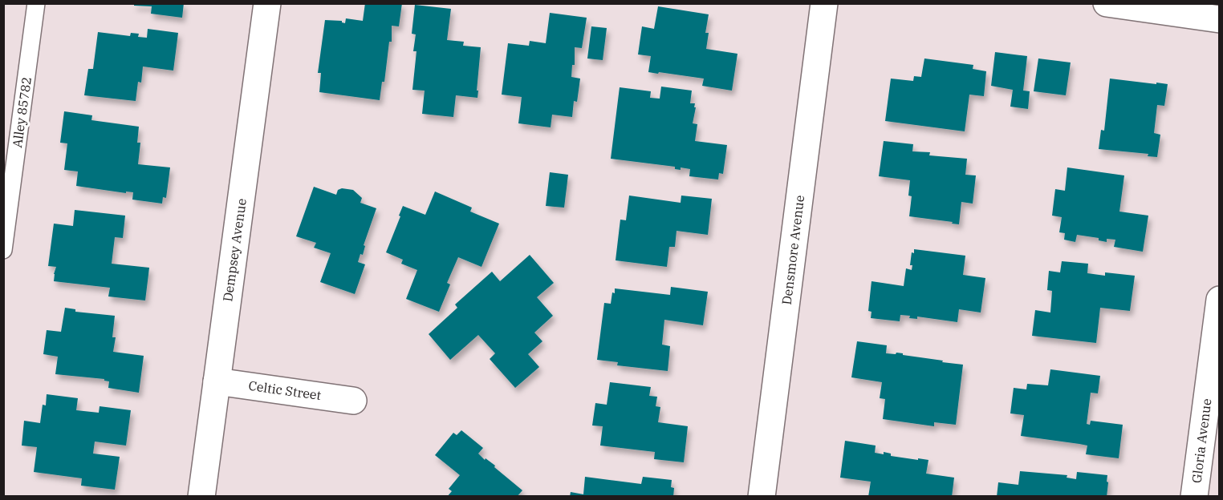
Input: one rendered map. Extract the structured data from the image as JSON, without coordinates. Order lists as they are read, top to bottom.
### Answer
{
  "streets": {
    "street": [
      "Dempsey Avenue",
      "Densmore Avenue",
      "Celtic Street",
      "Gloria Avenue"
    ],
    "lane": ["Alley 85782"]
  },
  "crossings": [
    ["Dempsey Avenue", "Celtic Street"]
  ]
}
